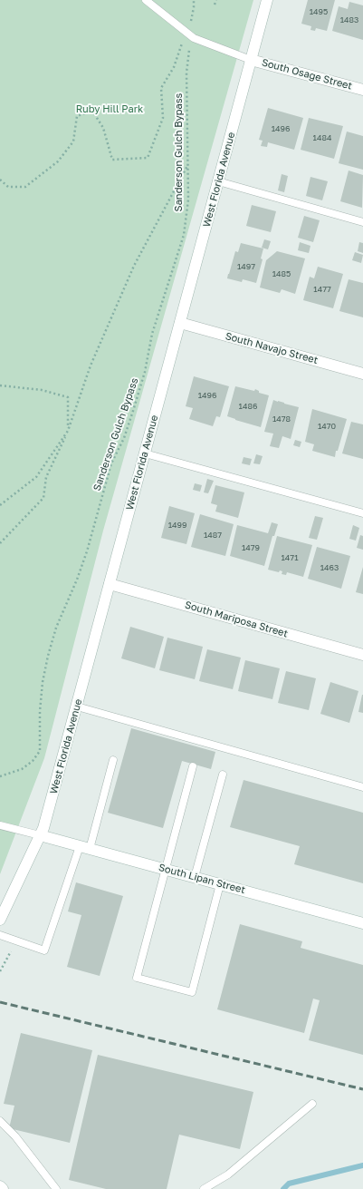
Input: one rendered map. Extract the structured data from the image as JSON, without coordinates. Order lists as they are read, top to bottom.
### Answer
{
  "streets": {
    "street": [
      "South Osage Street",
      "West Florida Avenue",
      "South Navajo Street",
      "South Mariposa Street",
      "South Lipan Street"
    ],
    "path": ["Sanderson Gulch Bypass"]
  },
  "crossings": [
    ["South Osage Street", "West Florida Avenue"],
    ["West Florida Avenue", "South Navajo Street"],
    ["West Florida Avenue", "South Mariposa Street"],
    ["West Florida Avenue", "South Lipan Street"]
  ],
  "parks": ["Ruby Hill Park"],
  "house_numbers": [
    "1495",
    "1483",
    "1496",
    "1484",
    "1497",
    "1485",
    "1477",
    "1496",
    "1486",
    "1478",
    "1470",
    "1499",
    "1487",
    "1479",
    "1471",
    "1463"
  ]
}
